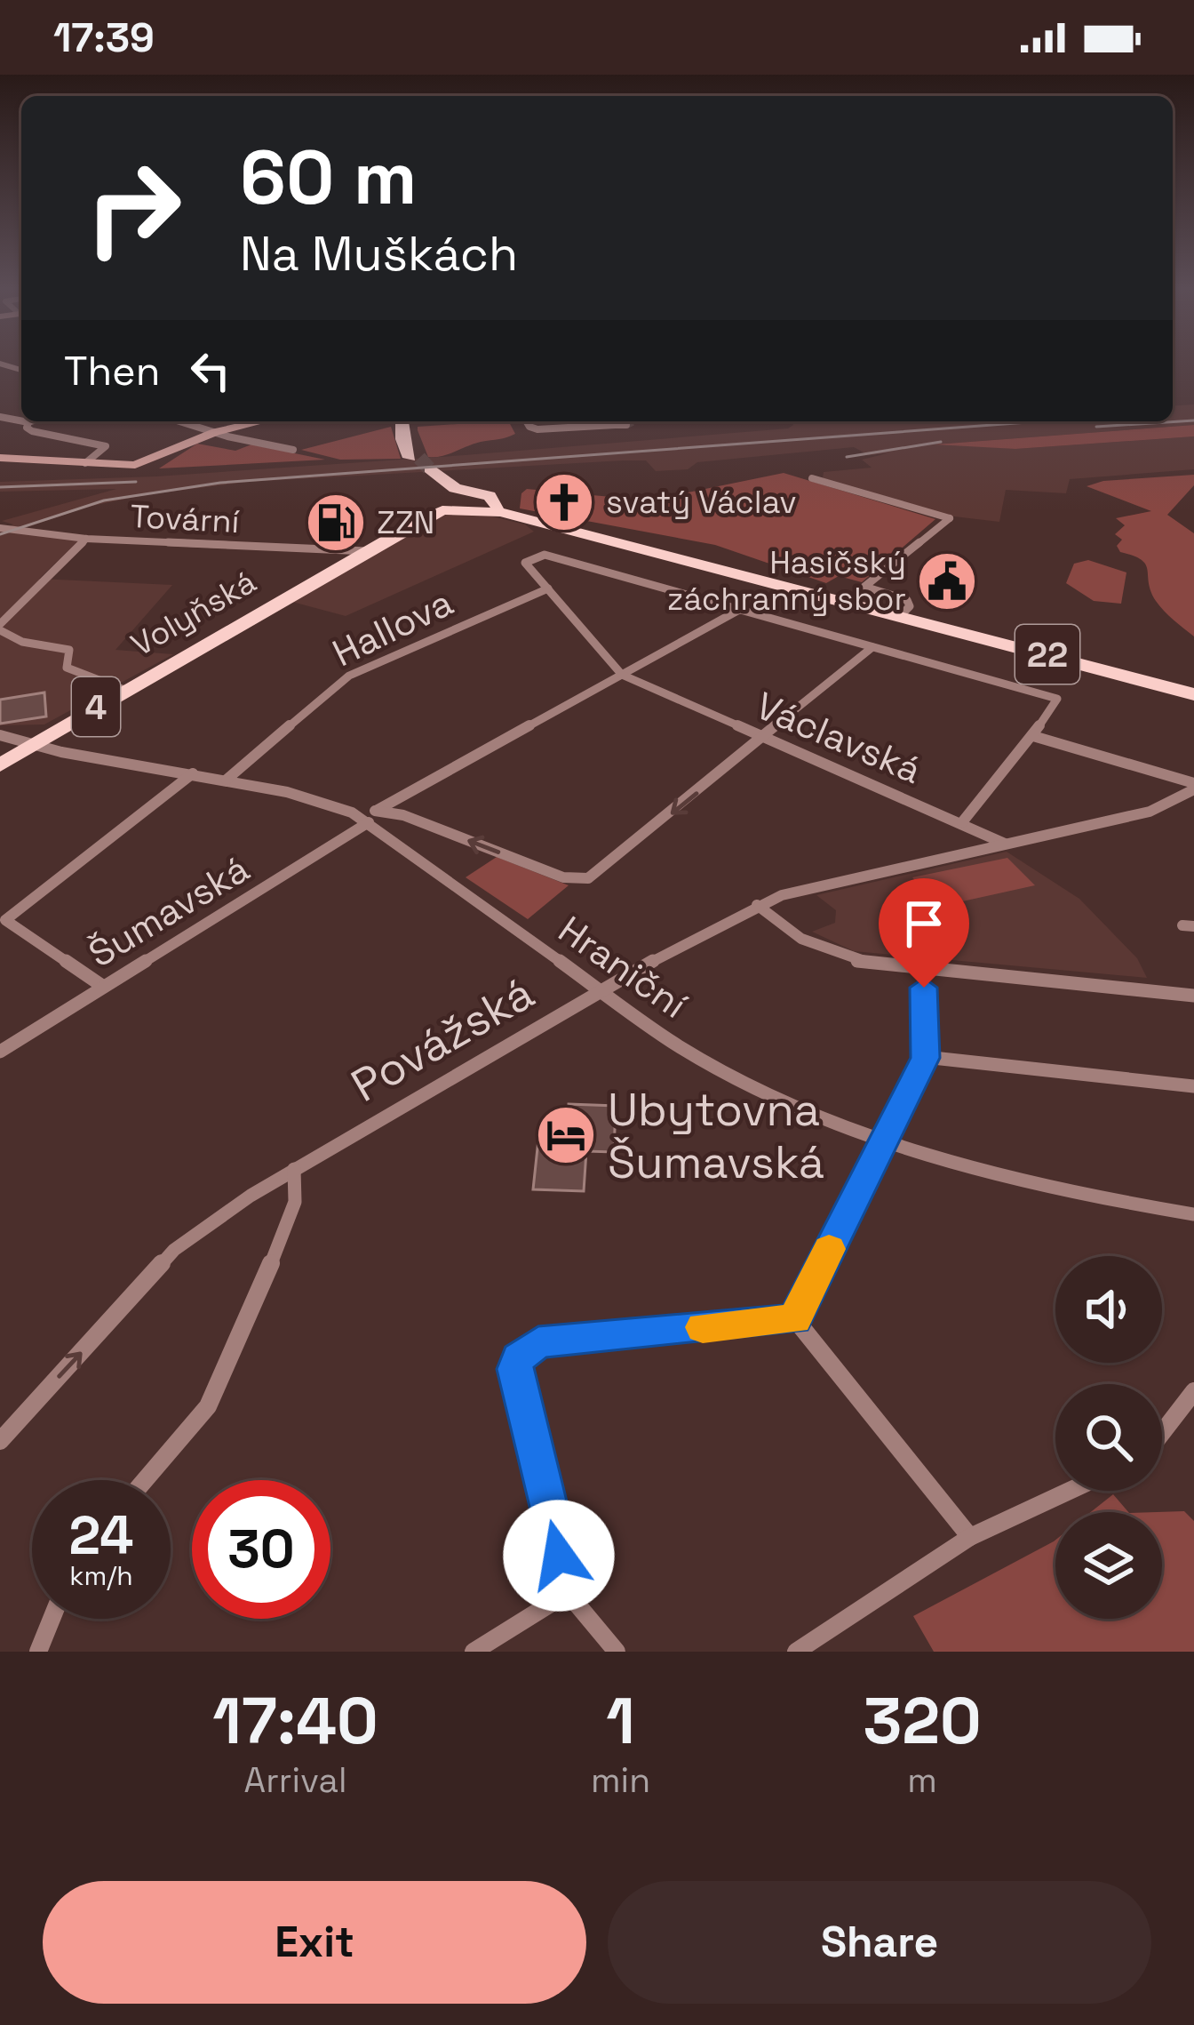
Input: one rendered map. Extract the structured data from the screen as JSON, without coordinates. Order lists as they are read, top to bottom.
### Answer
{
  "streets": {
    "main road": ["Volyňská", "22", "4"],
    "street": [
      "Tovární",
      "Hallova",
      "Václavská",
      "Šumavská",
      "Hraniční",
      "Povážská"
    ]
  },
  "crossings": [
    ["Tovární", "Volyňská"],
    ["Volyňská", "4"],
    ["Volyňská", "Hraniční"],
    ["Hallova", "Václavská"],
    ["Hallova", "Hraniční"],
    ["22", "4"],
    ["Václavská", "Šumavská"],
    ["Václavská", "Hraniční"],
    ["Václavská", "Povážská"],
    ["Šumavská", "Hraniční"],
    ["Hraniční", "Povážská"]
  ],
  "places": {
    "church": ["svatý Václav"],
    "fuel station": ["ZZN"],
    "public building": ["Hasičský záchranný sbor"],
    "hotel": ["Ubytovna Šumavská"]
  },
  "page": {
    "status": "17:39",
    "turn": ["60 m", "Na Muškách"],
    "then": "Then",
    "speed": "24 km/h",
    "limit": "30",
    "eta": [
      "17:40",
      "Arrival",
      "1",
      "min",
      "320",
      "m"
    ],
    "buttons": ["Exit", "Share"]
  }
}
